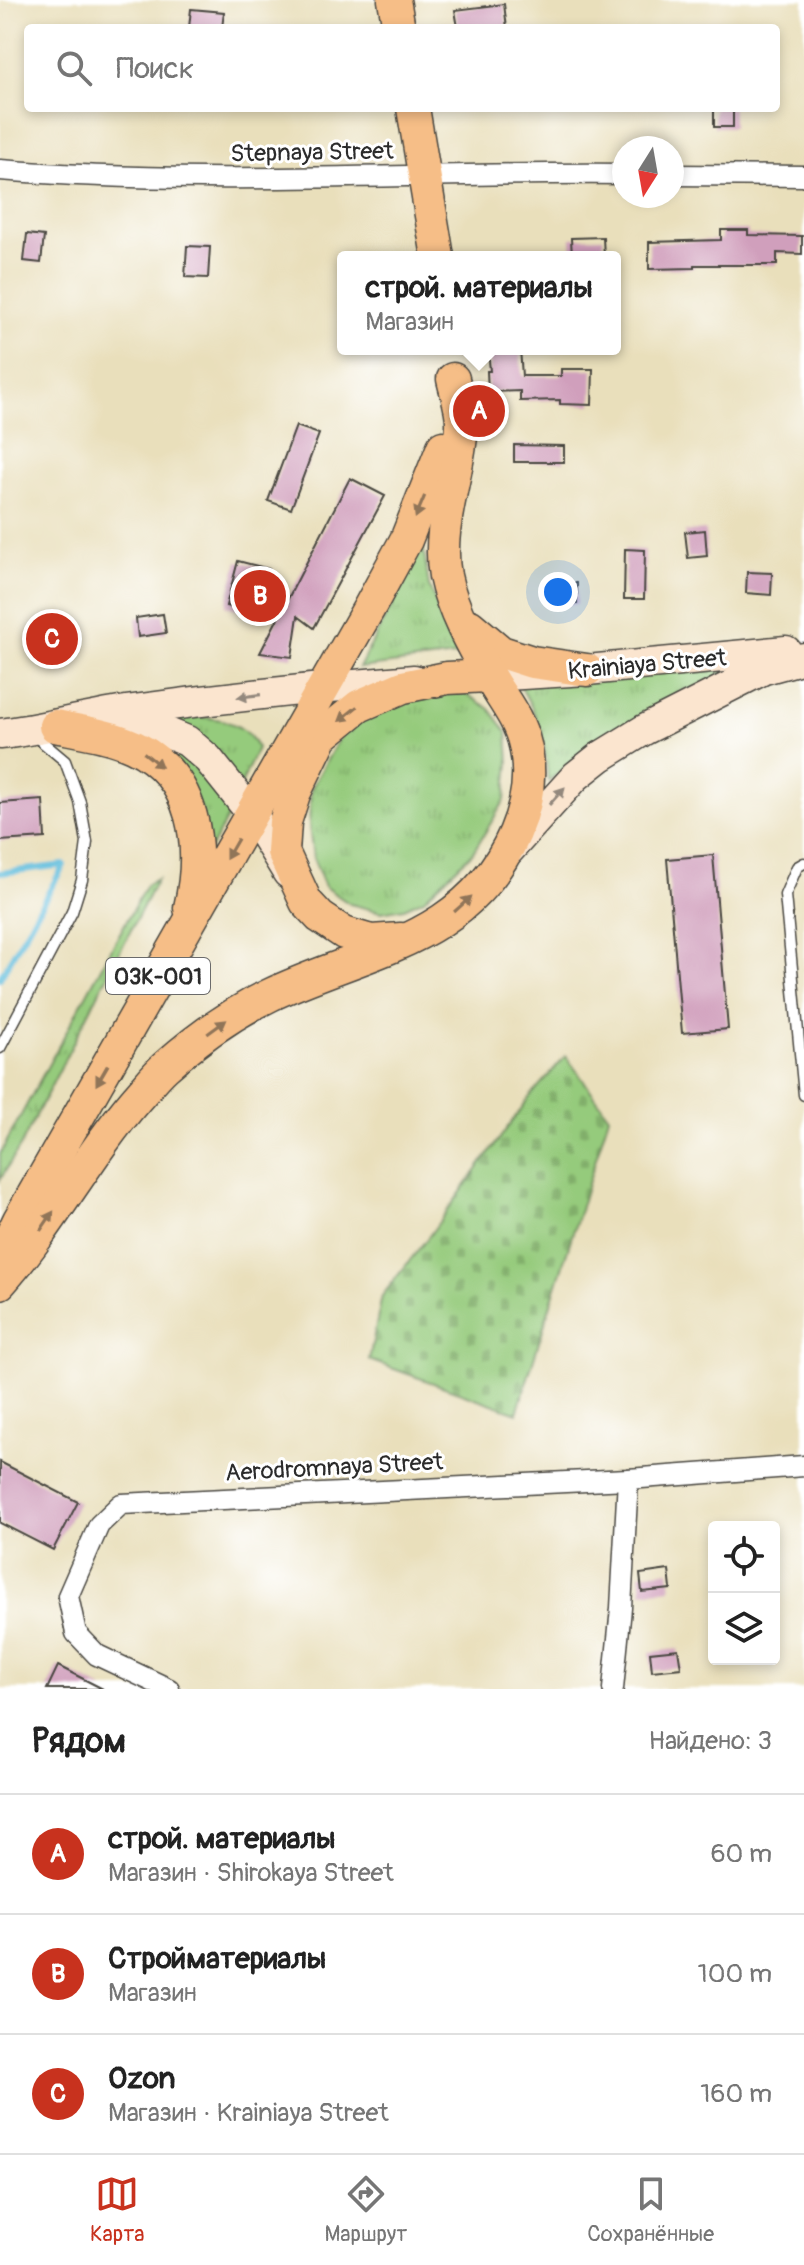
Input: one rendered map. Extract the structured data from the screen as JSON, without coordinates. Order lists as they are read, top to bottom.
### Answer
{
  "streets": {
    "main road": ["03К-001"],
    "street": ["Stepnaya Street", "Krainiaya Street", "Aerodromnaya Street"]
  },
  "crossings": [
    ["Krainiaya Street", "03К-001"]
  ],
  "north": "bottom",
  "page": {
    "search": "Поиск",
    "popup": ["строй. материалы", "Магазин"],
    "pins": ["A", "B", "C"],
    "heading": ["Рядом", "Найдено: 3"],
    "list": [
      {
        "mark": "A",
        "name": "строй. материалы",
        "note": "Магазин · Shirokaya Street",
        "value": "60 m"
      },
      {
        "mark": "B",
        "name": "Стройматериалы",
        "note": "Магазин",
        "value": "100 m"
      },
      {
        "mark": "C",
        "name": "Ozon",
        "note": "Магазин · Krainiaya Street",
        "value": "160 m"
      }
    ],
    "nav": ["Карта", "Маршрут", "Сохранённые"]
  }
}
